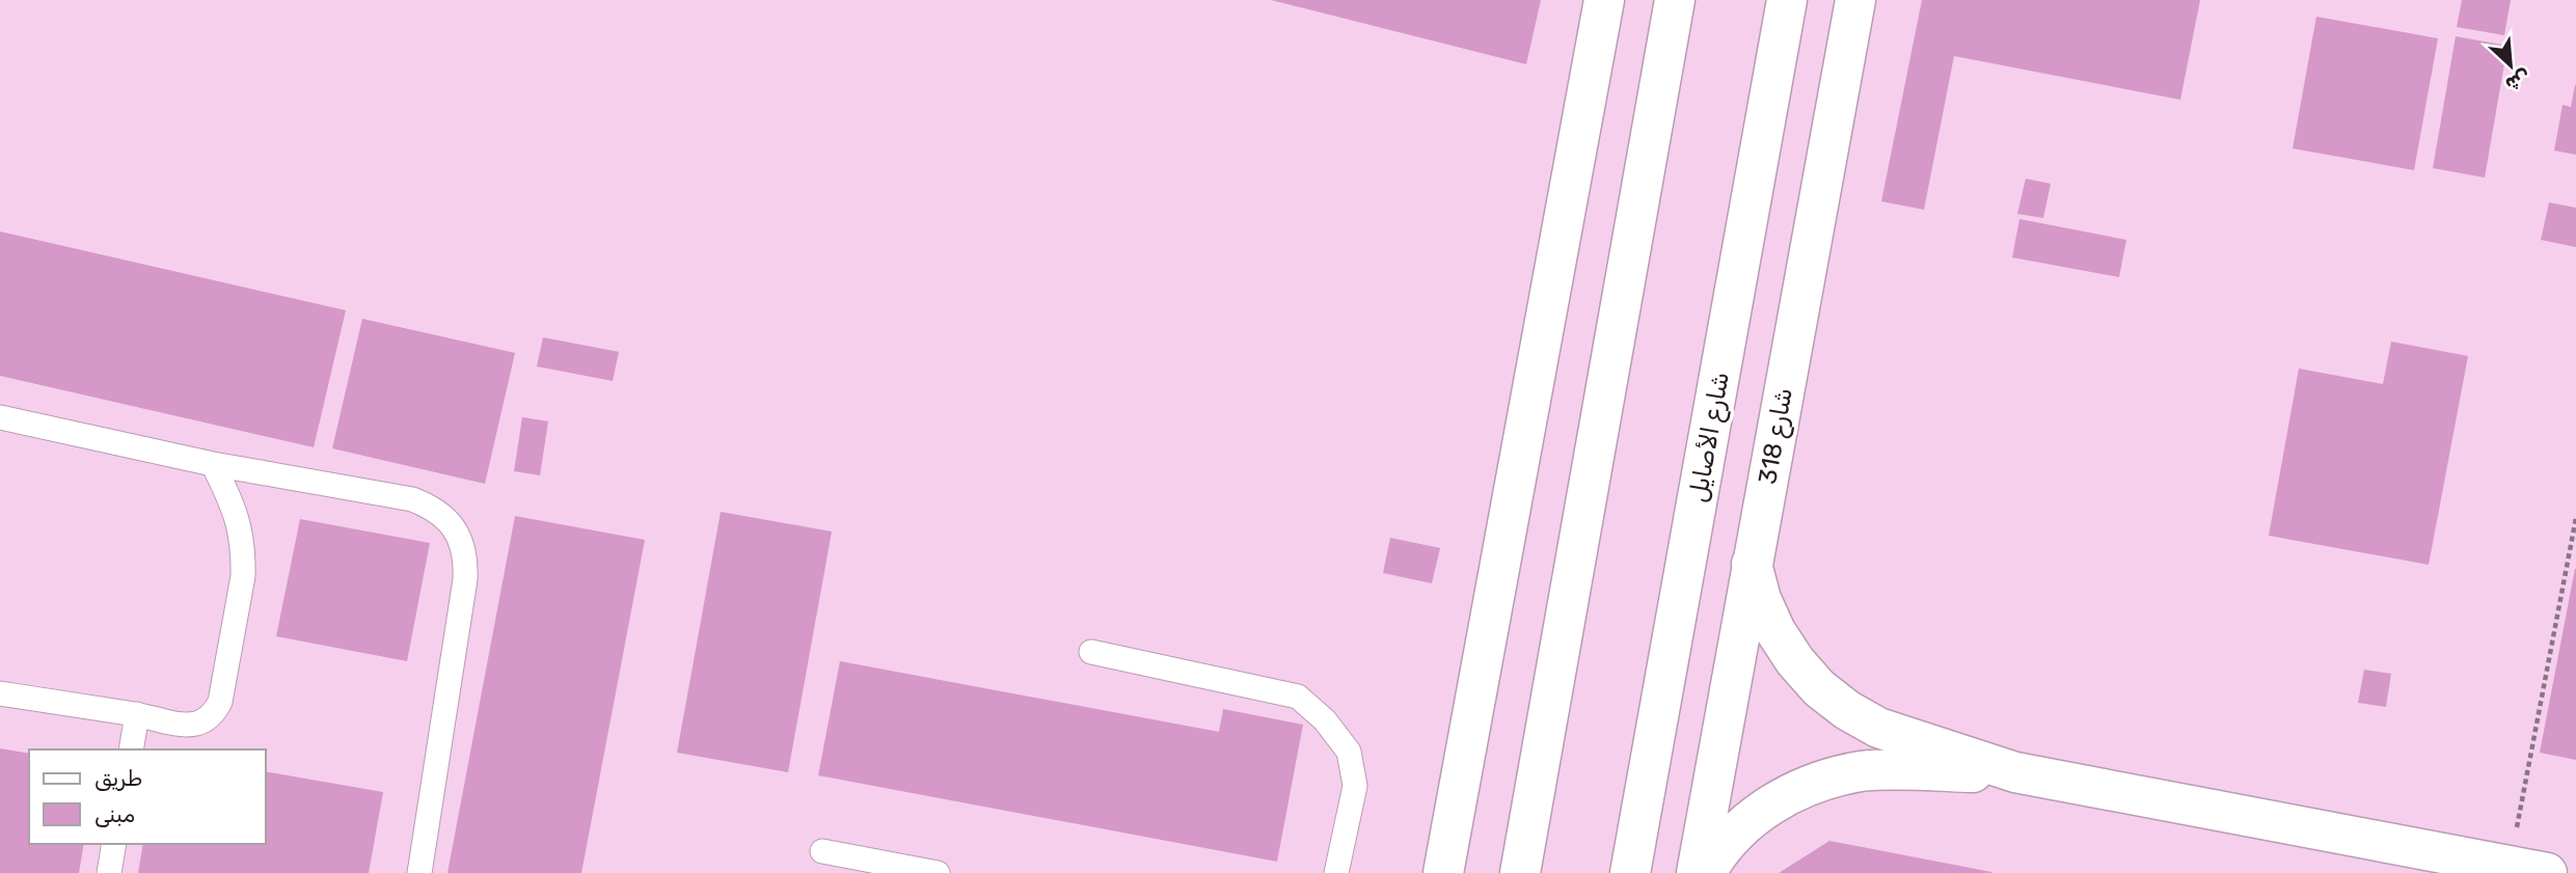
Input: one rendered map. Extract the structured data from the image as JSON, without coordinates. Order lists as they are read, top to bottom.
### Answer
{
  "streets": {
    "street": ["شارع 318", "شارع الأصايل"]
  },
  "legend": ["طريق", "مبنى"],
  "north": "bottom right"
}
